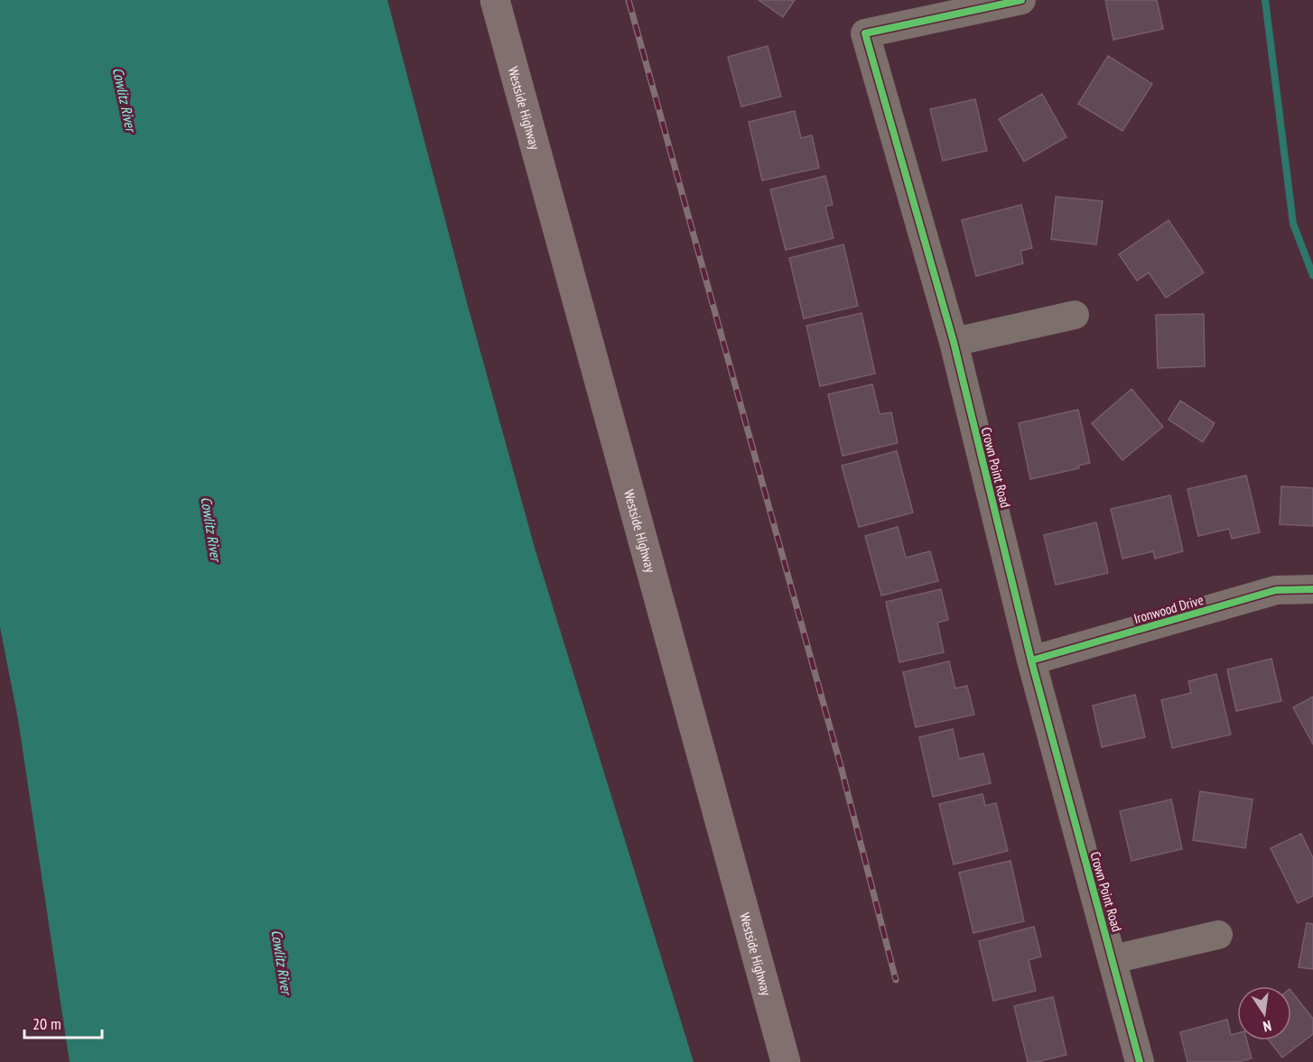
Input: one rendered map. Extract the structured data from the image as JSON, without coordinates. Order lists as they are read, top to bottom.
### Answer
{
  "streets": {
    "main road": ["Westside Highway"],
    "street": ["Crown Point Road", "Ironwood Drive"]
  },
  "crossings": [
    ["Crown Point Road", "Ironwood Drive"]
  ],
  "water": ["Cowlitz River"],
  "scale_bar": "20 m",
  "north": "bottom"
}
